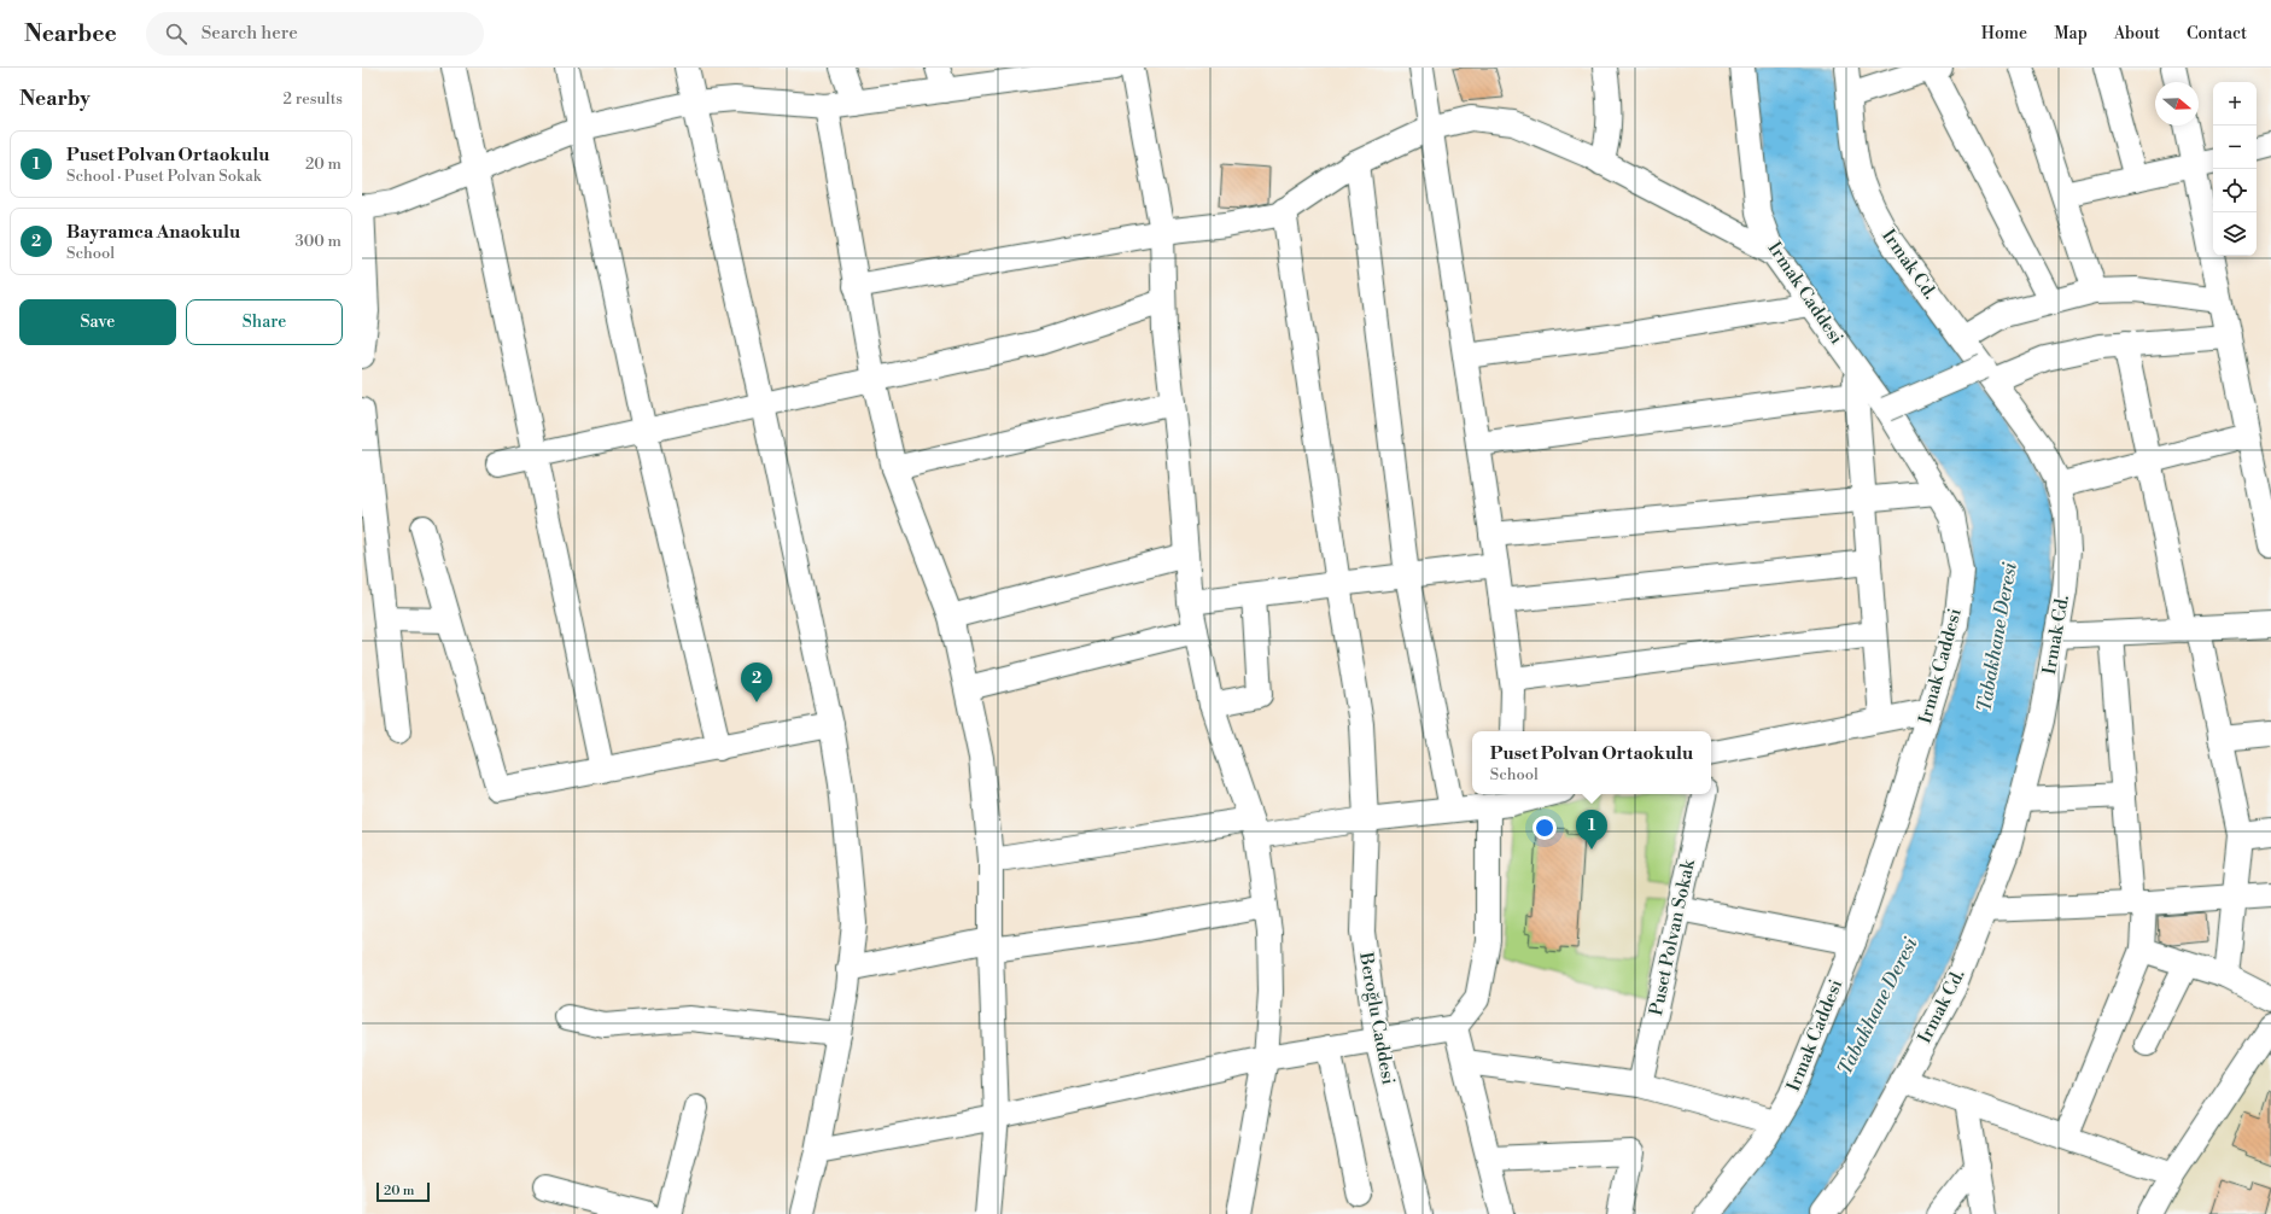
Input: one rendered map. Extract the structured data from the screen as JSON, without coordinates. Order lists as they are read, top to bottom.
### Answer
{
  "streets": {
    "street": [
      "Irmak Cd.",
      "Irmak Caddesi",
      "Puset Polvan Sokak",
      "Beroğlu Caddesi"
    ]
  },
  "water": ["Tabakhane Deresi"],
  "scale_bar": "20 m",
  "north": "right",
  "page": {
    "header": "Nearbee",
    "search": "Search here",
    "nav": [
      "Home",
      "Map",
      "About",
      "Contact"
    ],
    "heading": ["Nearby", "2 results"],
    "map_buttons": ["+", "−"],
    "list": [
      {
        "mark": "1",
        "name": "Puset Polvan Ortaokulu",
        "note": "School · Puset Polvan Sokak",
        "value": "20 m"
      },
      {
        "mark": "2",
        "name": "Bayramca Anaokulu",
        "note": "School",
        "value": "300 m"
      }
    ],
    "buttons": ["Save", "Share"],
    "pins": ["2", "1"],
    "popup": ["Puset Polvan Ortaokulu", "School"],
    "scale": "20 m"
  }
}
